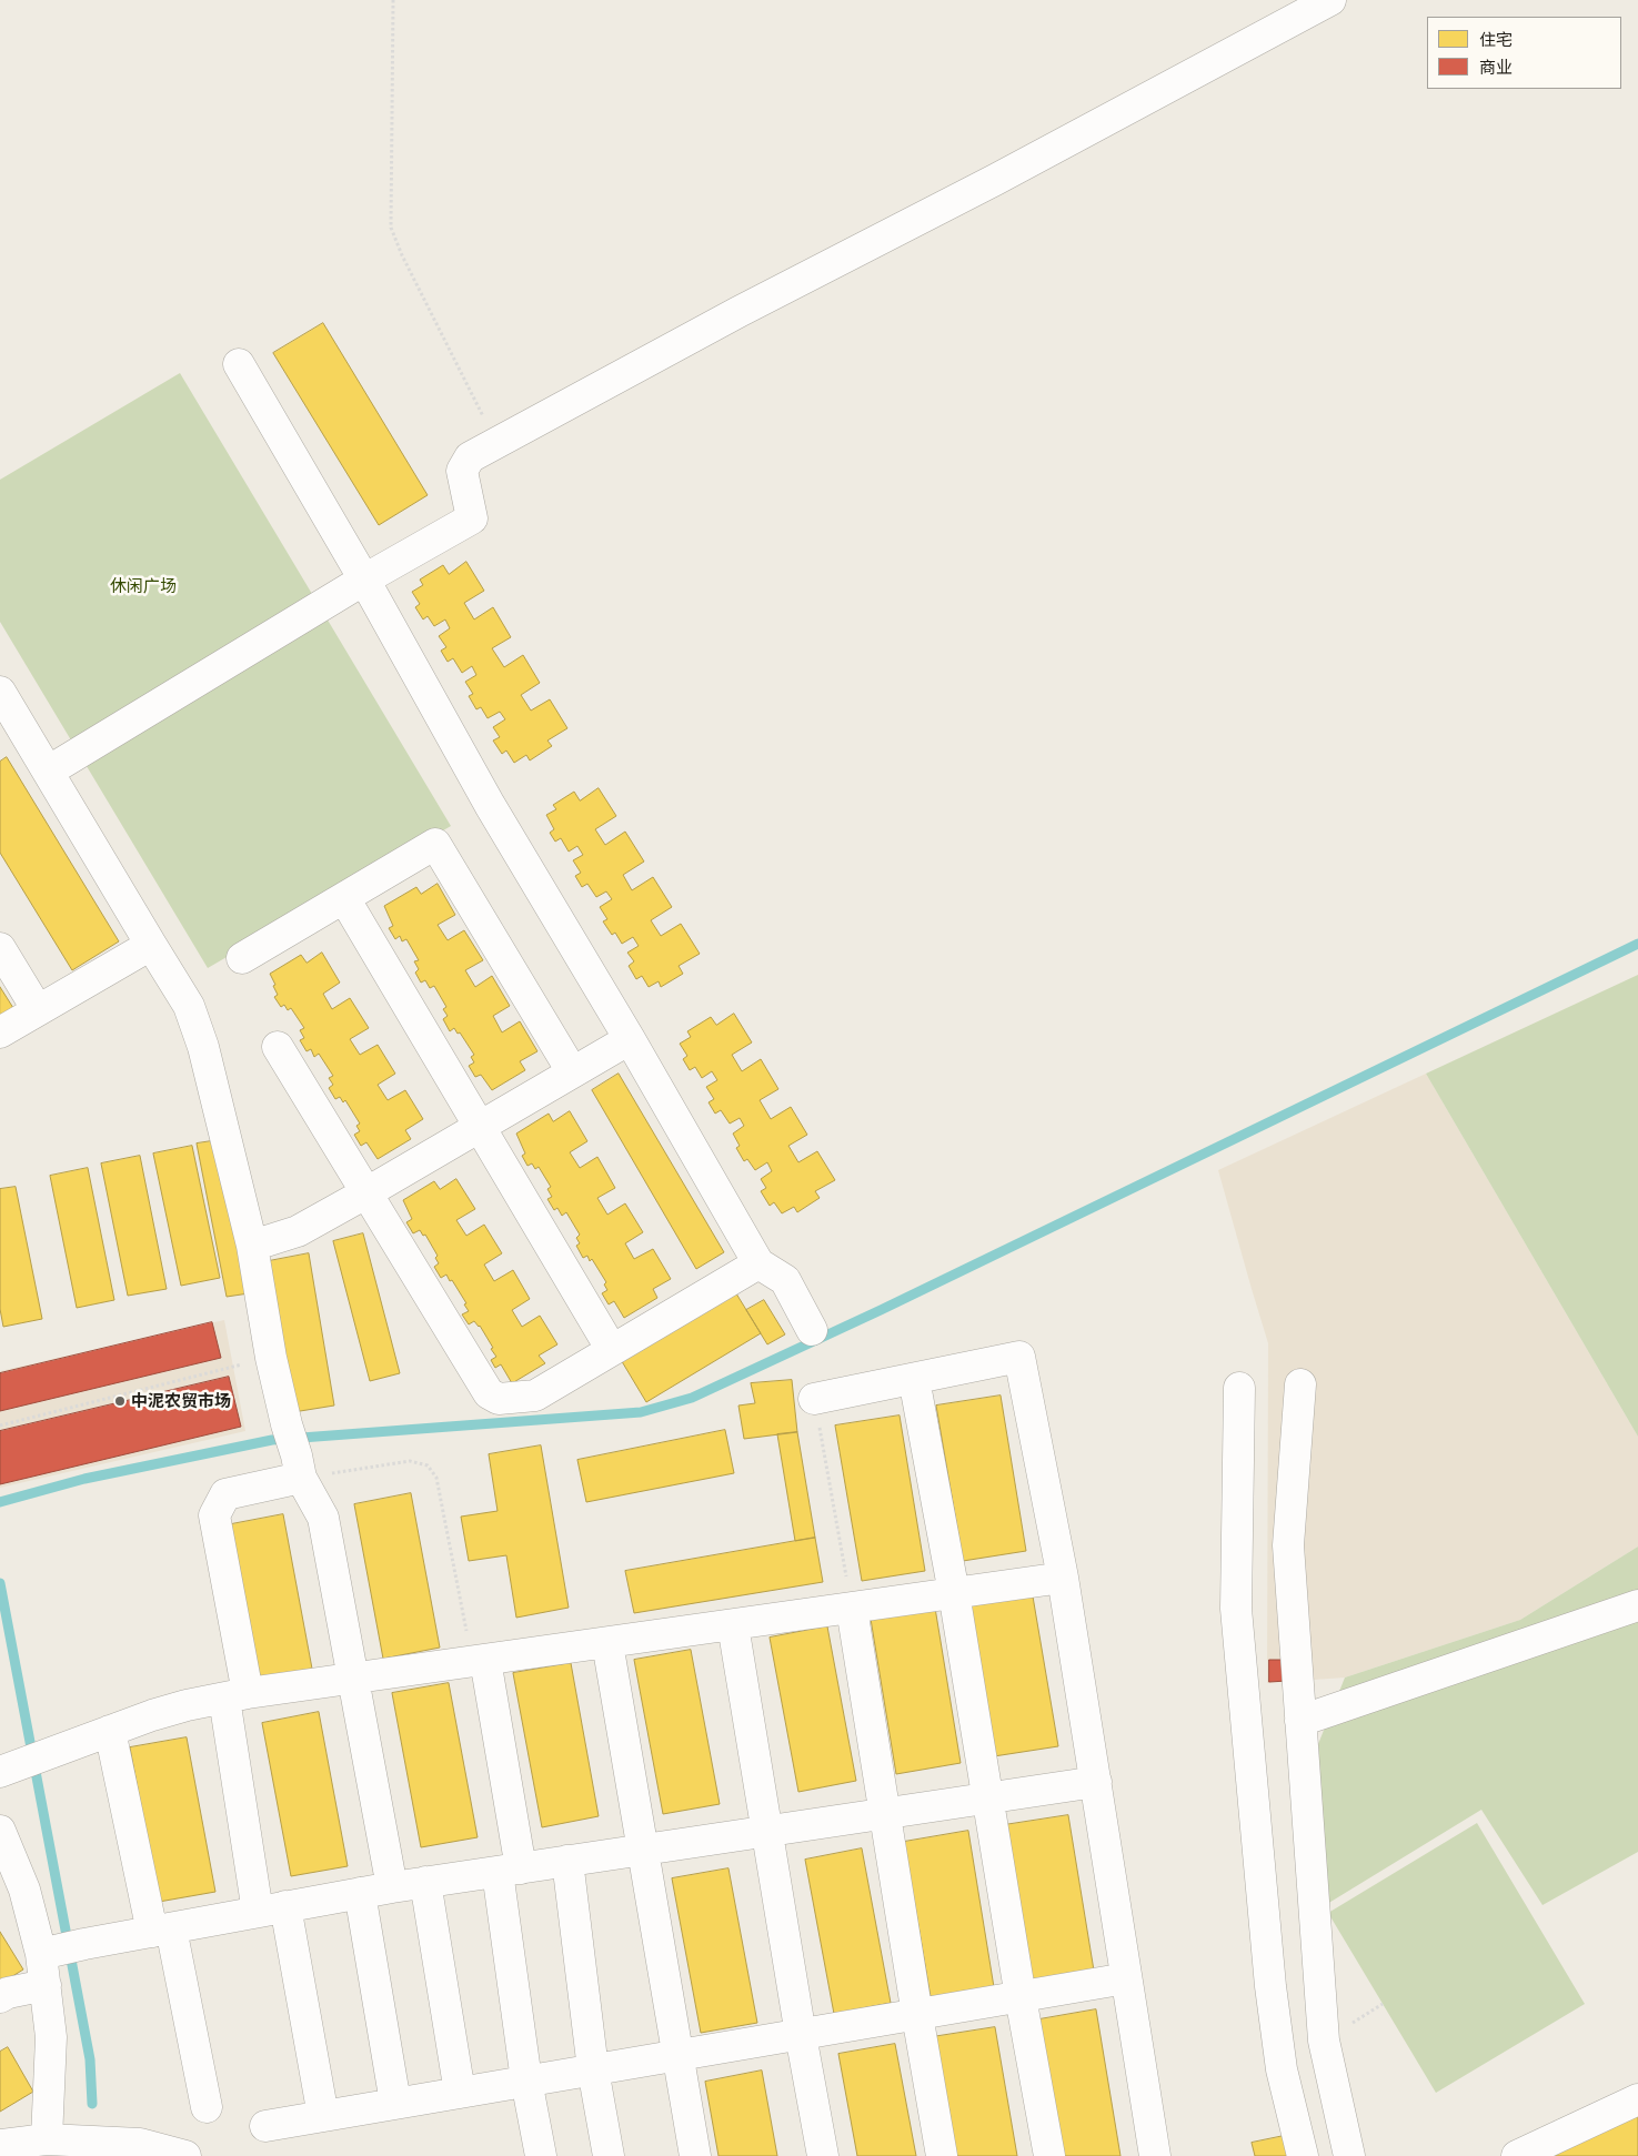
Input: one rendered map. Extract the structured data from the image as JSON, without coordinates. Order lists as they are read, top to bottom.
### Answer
{
  "parks": ["休闲广场"],
  "places": ["中泥农贸市场"],
  "legend": ["住宅", "商业"]
}
